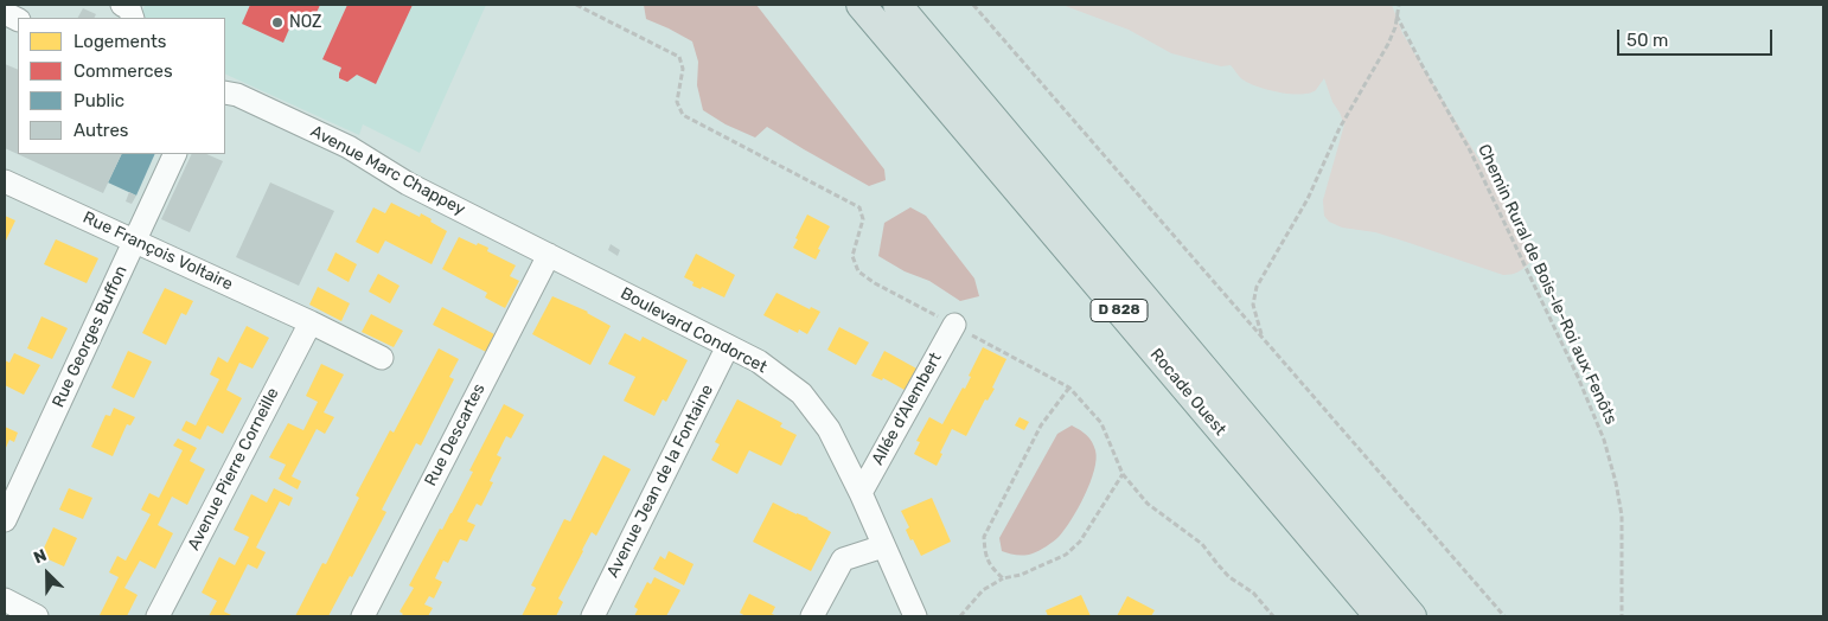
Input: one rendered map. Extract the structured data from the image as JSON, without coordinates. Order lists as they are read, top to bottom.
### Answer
{
  "streets": {
    "main road": ["D 828", "Rocade Ouest"],
    "street": [
      "Avenue Marc Chappey",
      "Rue François Voltaire",
      "Boulevard Condorcet",
      "Rue Georges Buffon",
      "Allée d'Alembert",
      "Rue Descartes",
      "Avenue Pierre Corneille",
      "Avenue Jean de la Fontaine"
    ],
    "path": ["Chemin Rural de Bois-le-Roi aux Fenôts"]
  },
  "crossings": [
    ["Avenue Marc Chappey", "Boulevard Condorcet"],
    ["Avenue Marc Chappey", "Rue Descartes"],
    ["Rue François Voltaire", "Rue Georges Buffon"],
    ["Rue François Voltaire", "Avenue Pierre Corneille"],
    ["Boulevard Condorcet", "Allée d'Alembert"],
    ["Boulevard Condorcet", "Rue Descartes"],
    ["Boulevard Condorcet", "Avenue Jean de la Fontaine"]
  ],
  "places": ["NOZ"],
  "legend": [
    "Logements",
    "Commerces",
    "Public",
    "Autres"
  ],
  "scale_bar": "50 m",
  "north": "top left"
}
